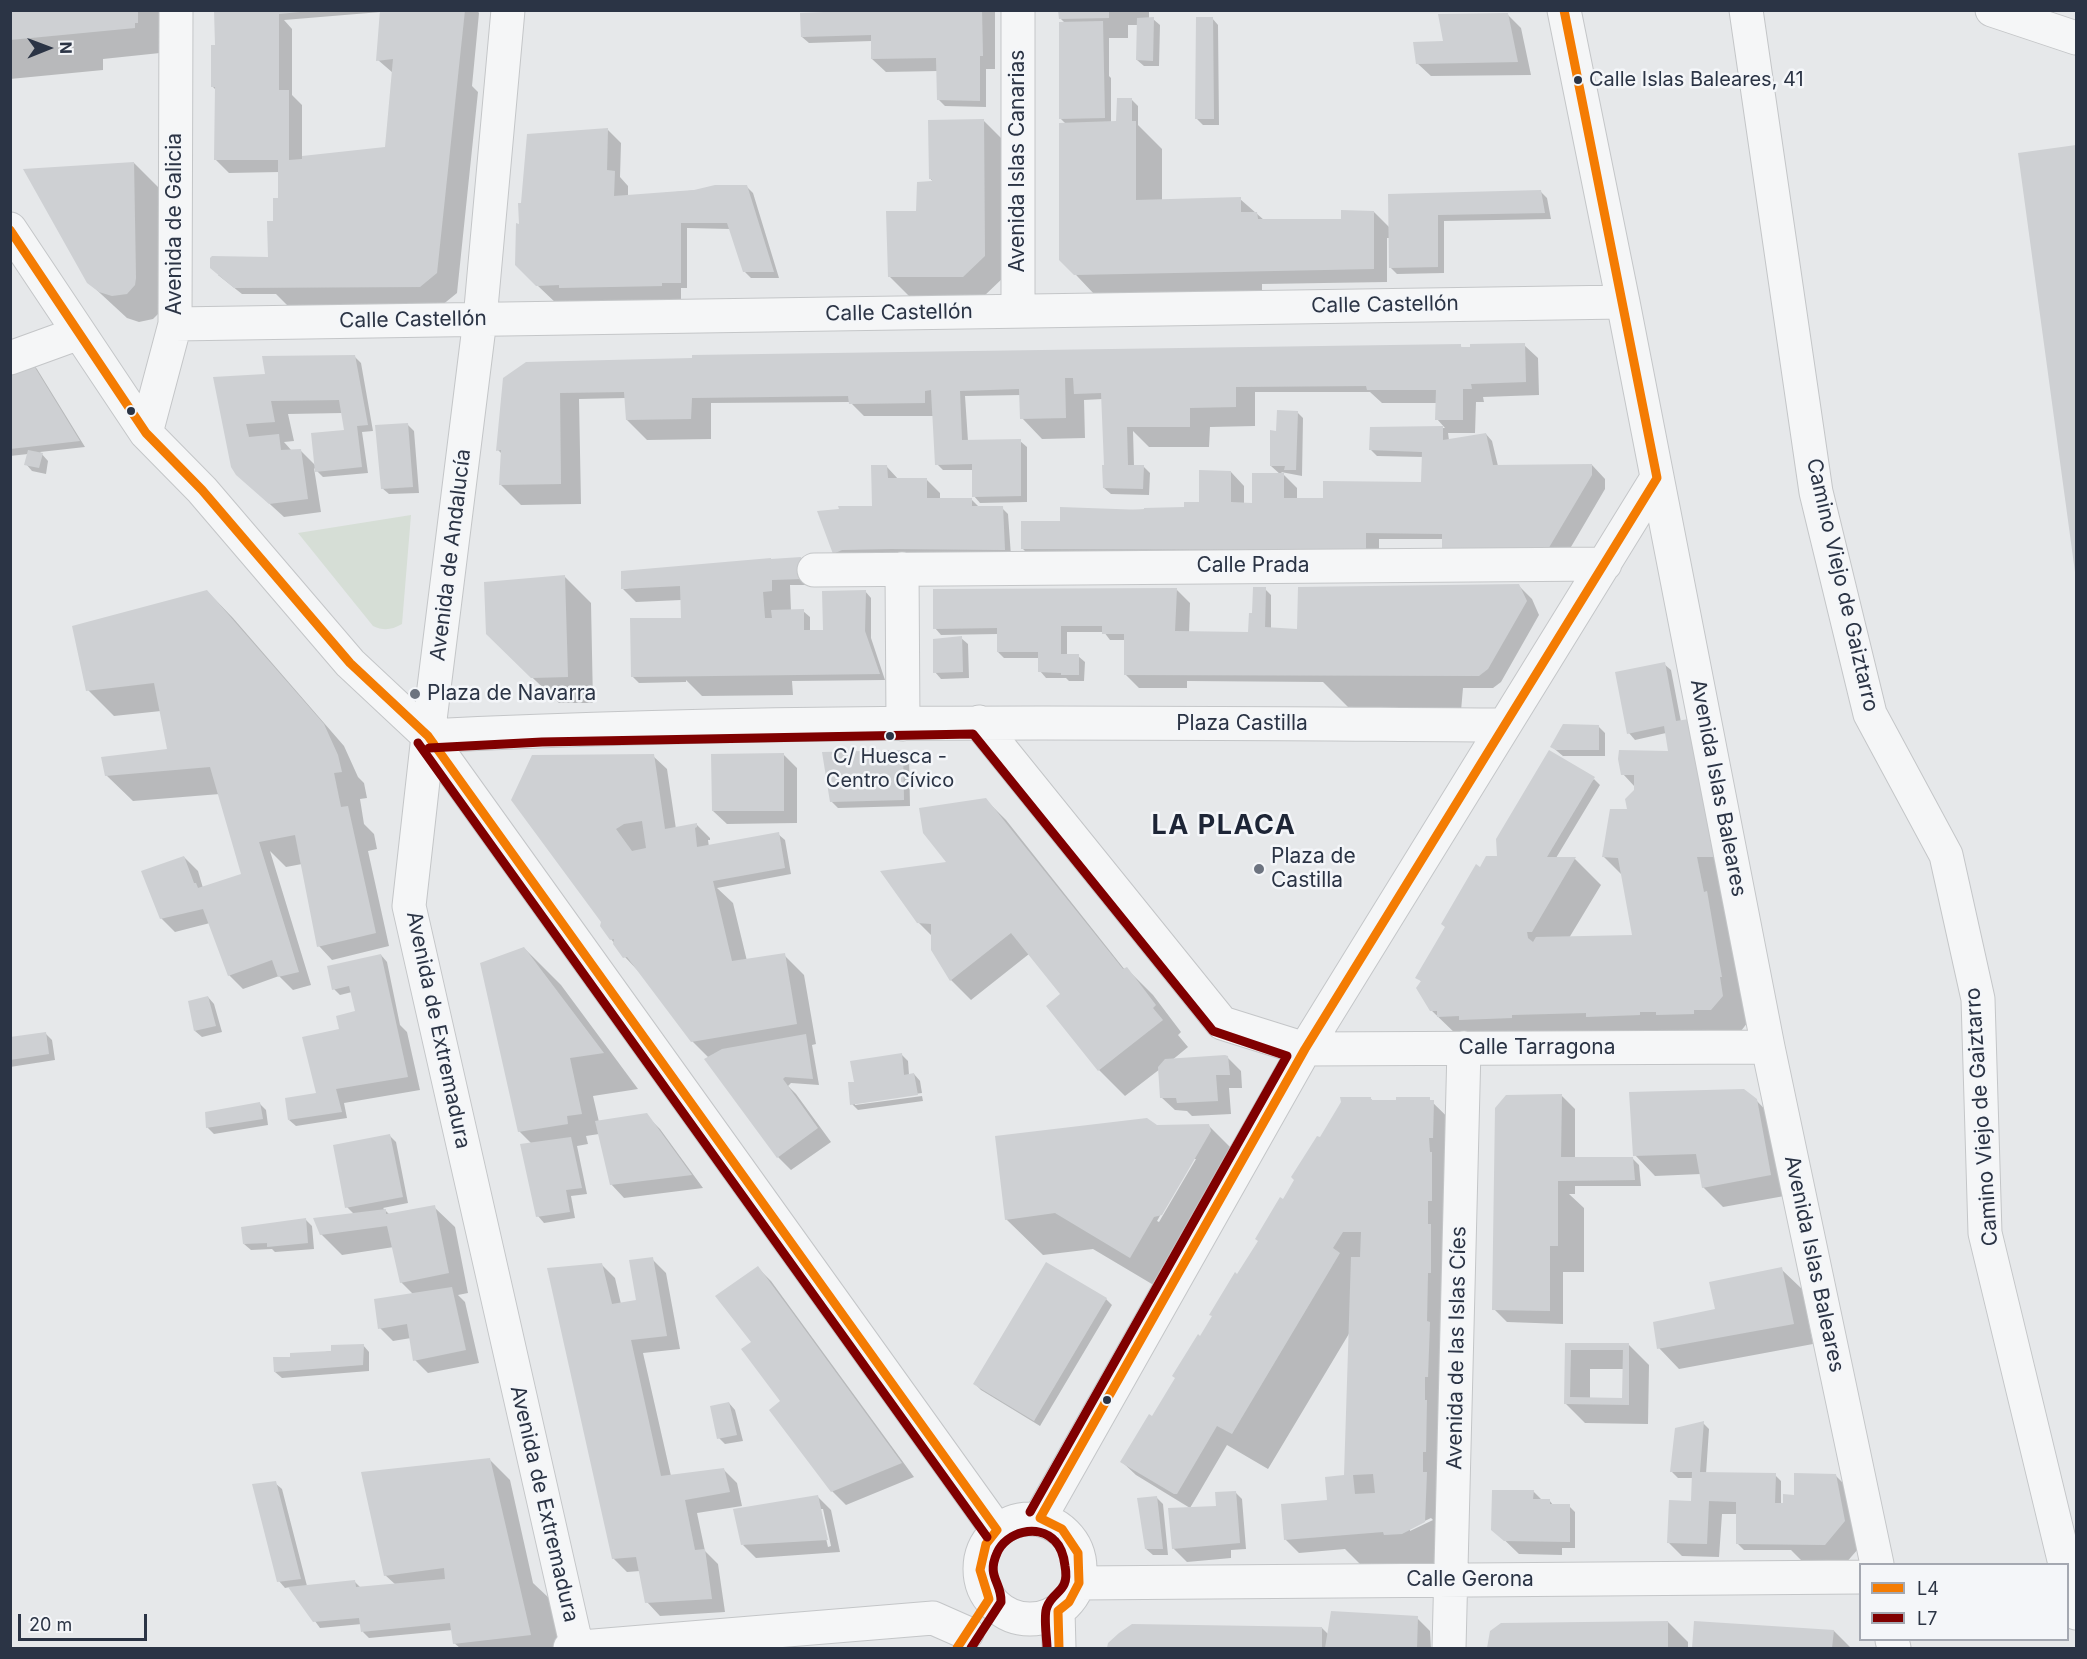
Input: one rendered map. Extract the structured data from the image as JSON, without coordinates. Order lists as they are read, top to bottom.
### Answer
{
  "streets": {
    "street": [
      "Avenida Islas Canarias",
      "Avenida de Galicia",
      "Calle Castellón",
      "Avenida de Andalucía",
      "Calle Prada",
      "Camino Viejo de Gaiztarro",
      "Plaza Castilla",
      "Avenida Islas Baleares",
      "Avenida de Extremadura",
      "Calle Tarragona",
      "Avenida de las Islas Cíes",
      "Calle Gerona"
    ]
  },
  "crossings": [
    ["Avenida Islas Canarias", "Calle Castellón"],
    ["Avenida de Galicia", "Calle Castellón"],
    ["Calle Castellón", "Avenida de Andalucía"],
    ["Calle Castellón", "Avenida Islas Baleares"],
    ["Avenida de Andalucía", "Plaza Castilla"],
    ["Avenida de Andalucía", "Avenida de Extremadura"],
    ["Plaza Castilla", "Avenida de Extremadura"],
    ["Avenida Islas Baleares", "Calle Tarragona"],
    ["Calle Tarragona", "Avenida de las Islas Cíes"],
    ["Avenida de las Islas Cíes", "Calle Gerona"]
  ],
  "districts": ["LA PLACA"],
  "places": [
    "Calle Islas Baleares, 41",
    "Plaza de Navarra",
    "C/ Huesca - Centro Cívico",
    "Plaza de Castilla"
  ],
  "lines": ["transit line L4", "transit line L7"],
  "legend": ["L4", "L7"],
  "scale_bar": "20 m",
  "north": "right"
}
